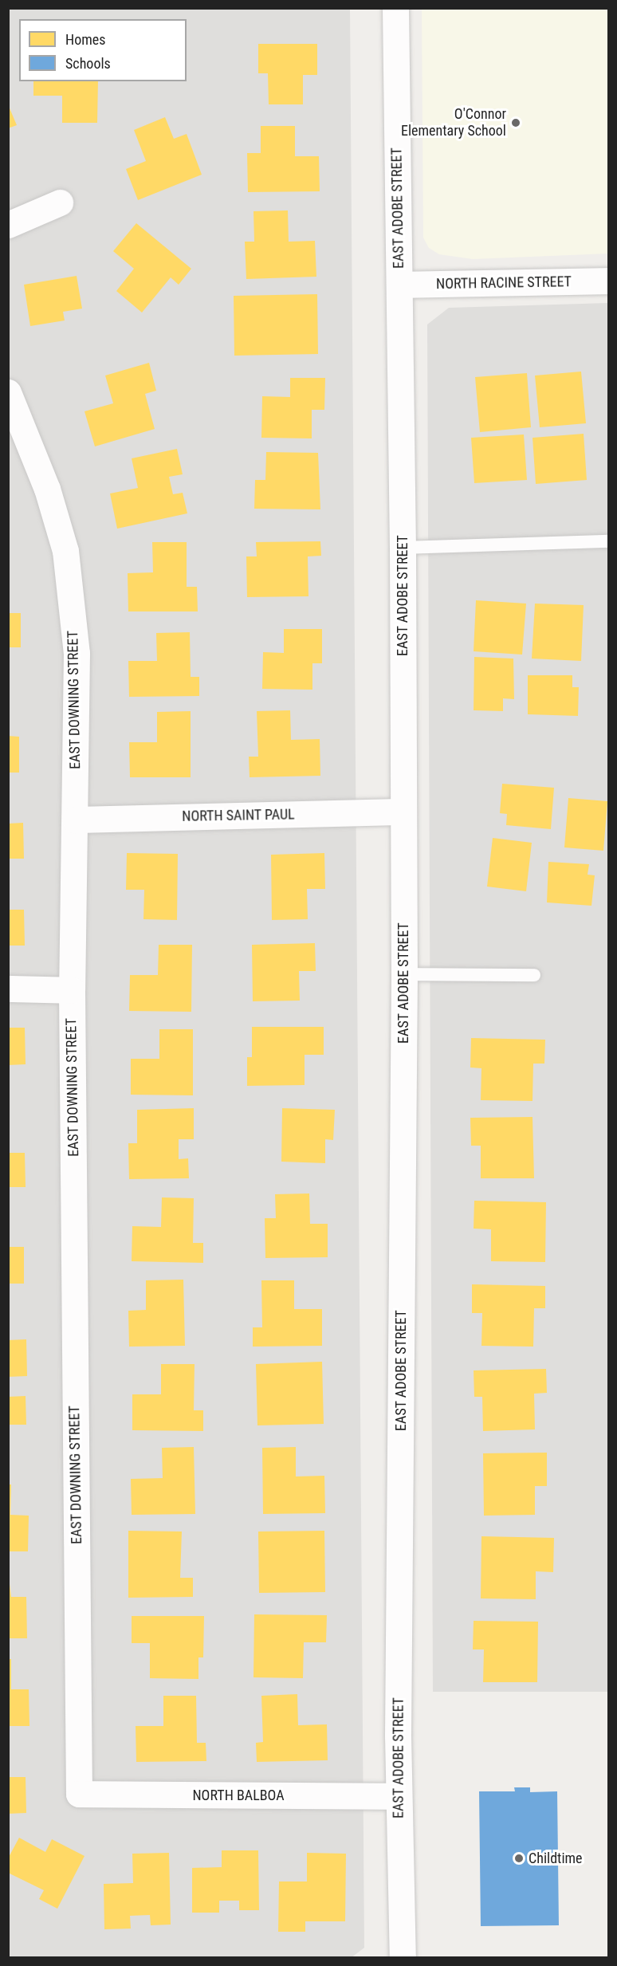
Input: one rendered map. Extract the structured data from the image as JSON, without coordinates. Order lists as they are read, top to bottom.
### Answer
{
  "streets": {
    "street": [
      "EAST ADOBE STREET",
      "NORTH RACINE STREET",
      "EAST DOWNING STREET",
      "NORTH SAINT PAUL",
      "NORTH BALBOA"
    ]
  },
  "crossings": [
    ["EAST ADOBE STREET", "NORTH RACINE STREET"],
    ["EAST ADOBE STREET", "NORTH SAINT PAUL"],
    ["EAST ADOBE STREET", "NORTH BALBOA"],
    ["EAST DOWNING STREET", "NORTH SAINT PAUL"],
    ["EAST DOWNING STREET", "NORTH BALBOA"]
  ],
  "places": ["O'Connor Elementary School", "Childtime"],
  "legend": ["Homes", "Schools"]
}
